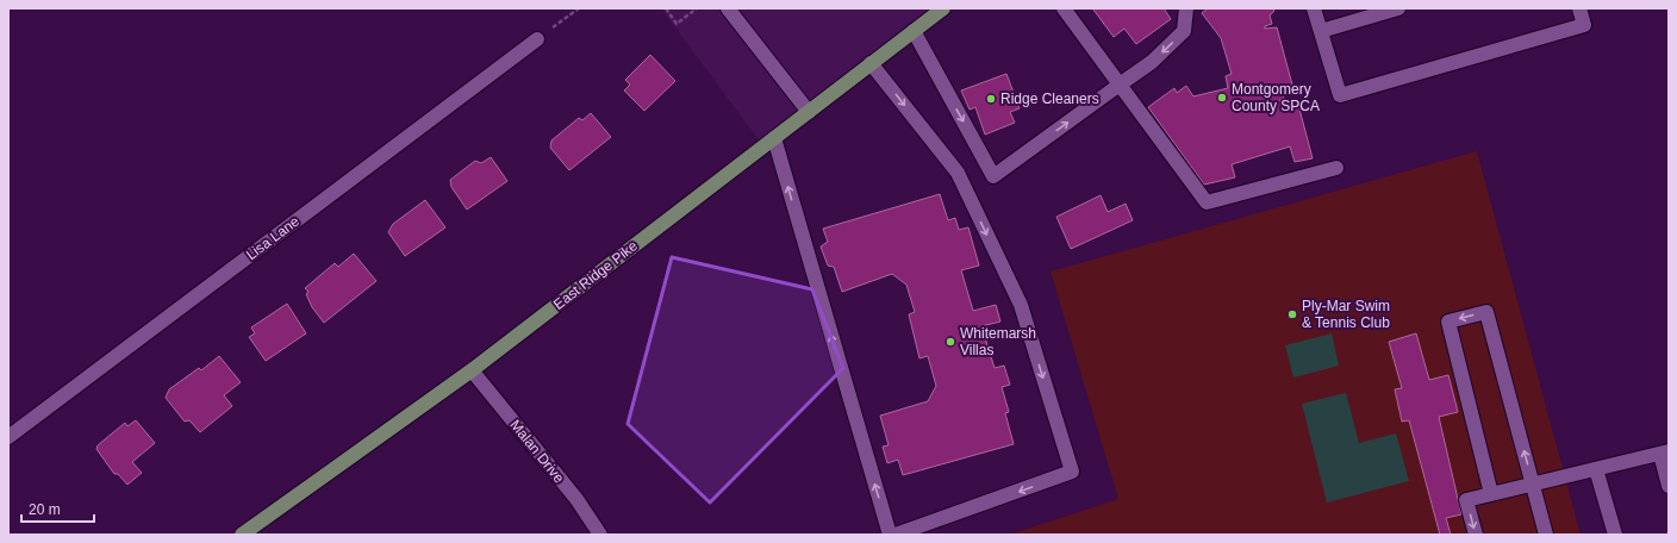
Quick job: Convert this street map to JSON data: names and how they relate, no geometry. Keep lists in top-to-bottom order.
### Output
{
  "streets": {
    "main road": ["East Ridge Pike"],
    "street": ["Lisa Lane", "Malan Drive"]
  },
  "crossings": [
    ["East Ridge Pike", "Malan Drive"]
  ],
  "places": [
    "Montgomery County SPCA",
    "Ridge Cleaners",
    "Ply-Mar Swim & Tennis Club",
    "Whitemarsh Villas"
  ],
  "scale_bar": "20 m"
}
